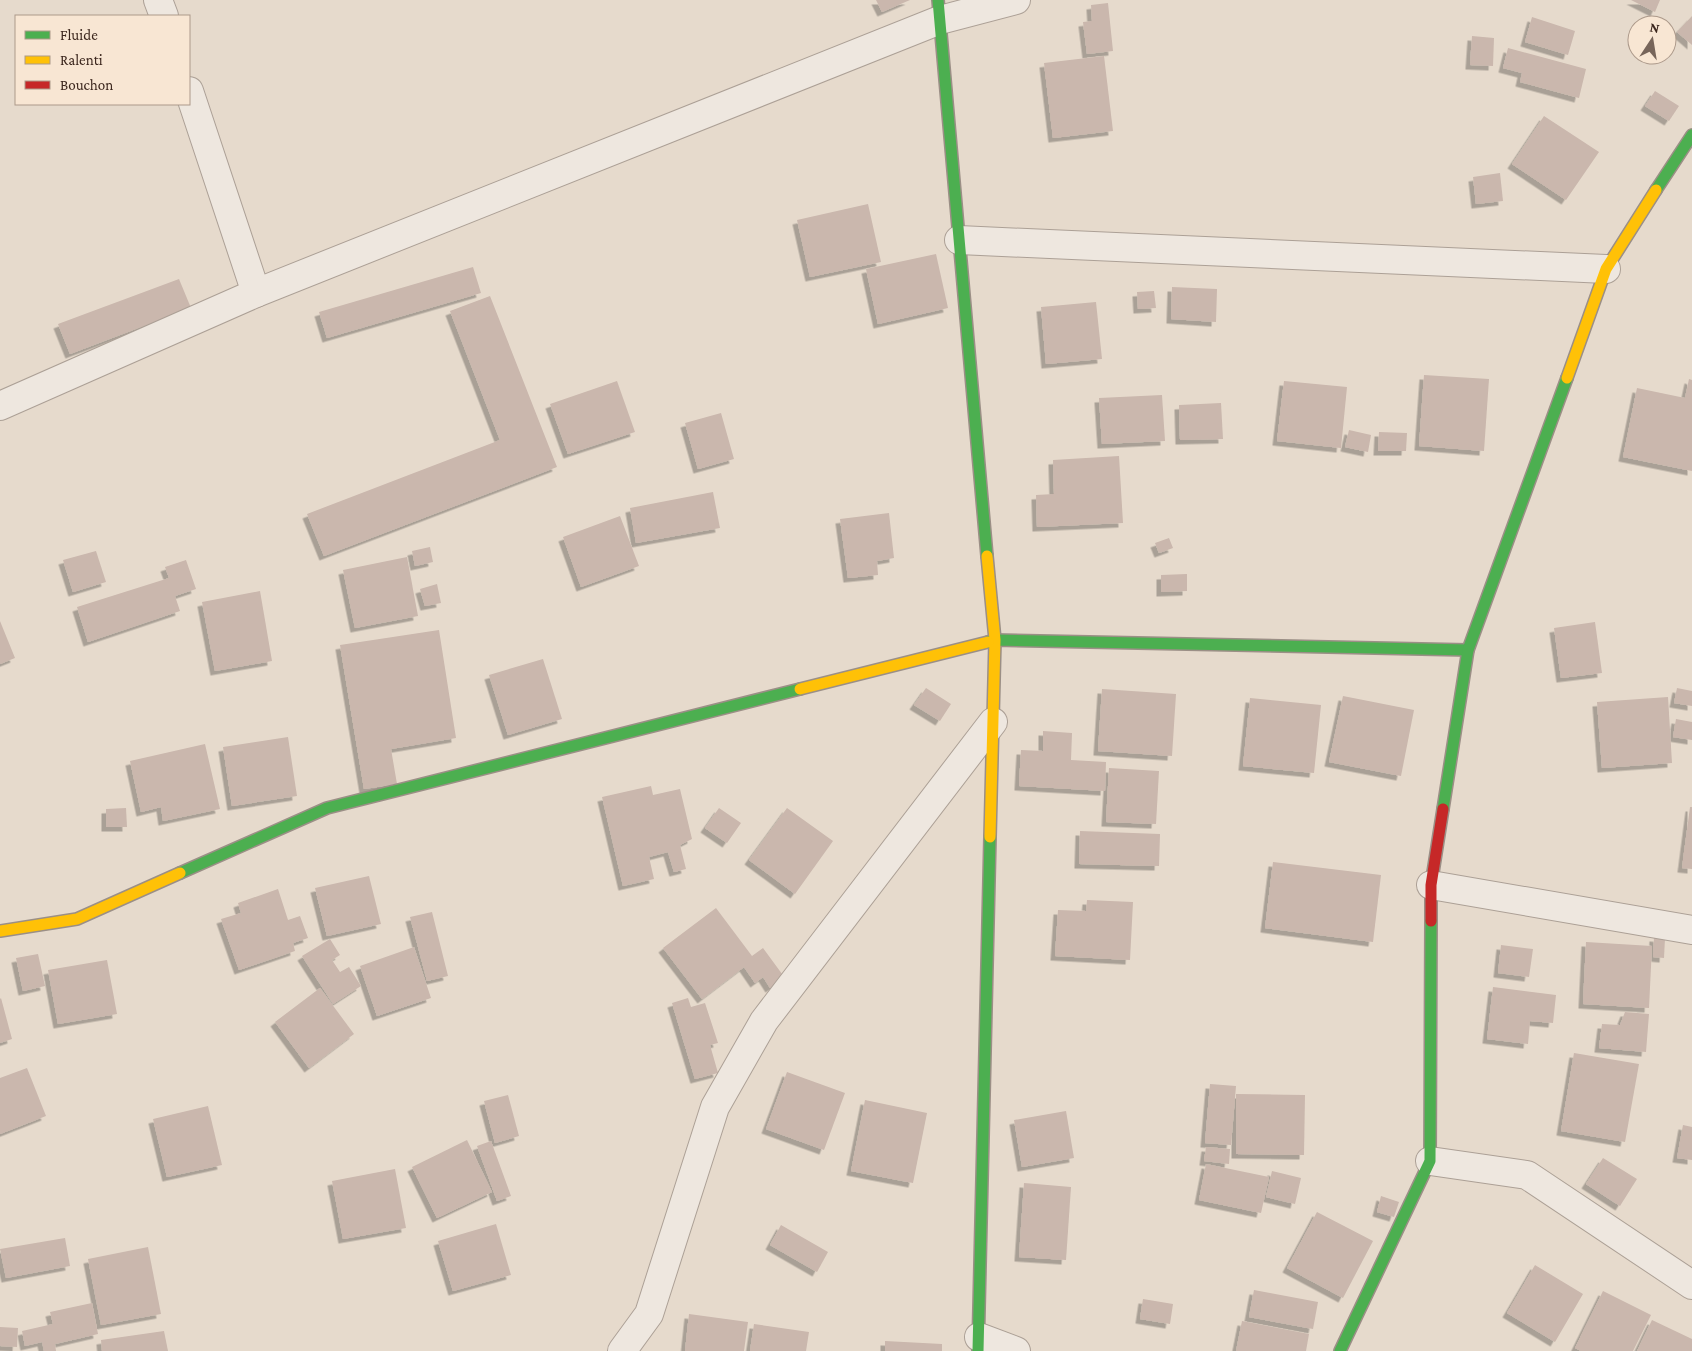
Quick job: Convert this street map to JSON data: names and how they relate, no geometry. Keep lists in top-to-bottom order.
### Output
{
  "legend": ["Fluide", "Ralenti", "Bouchon"],
  "north": "top"
}
